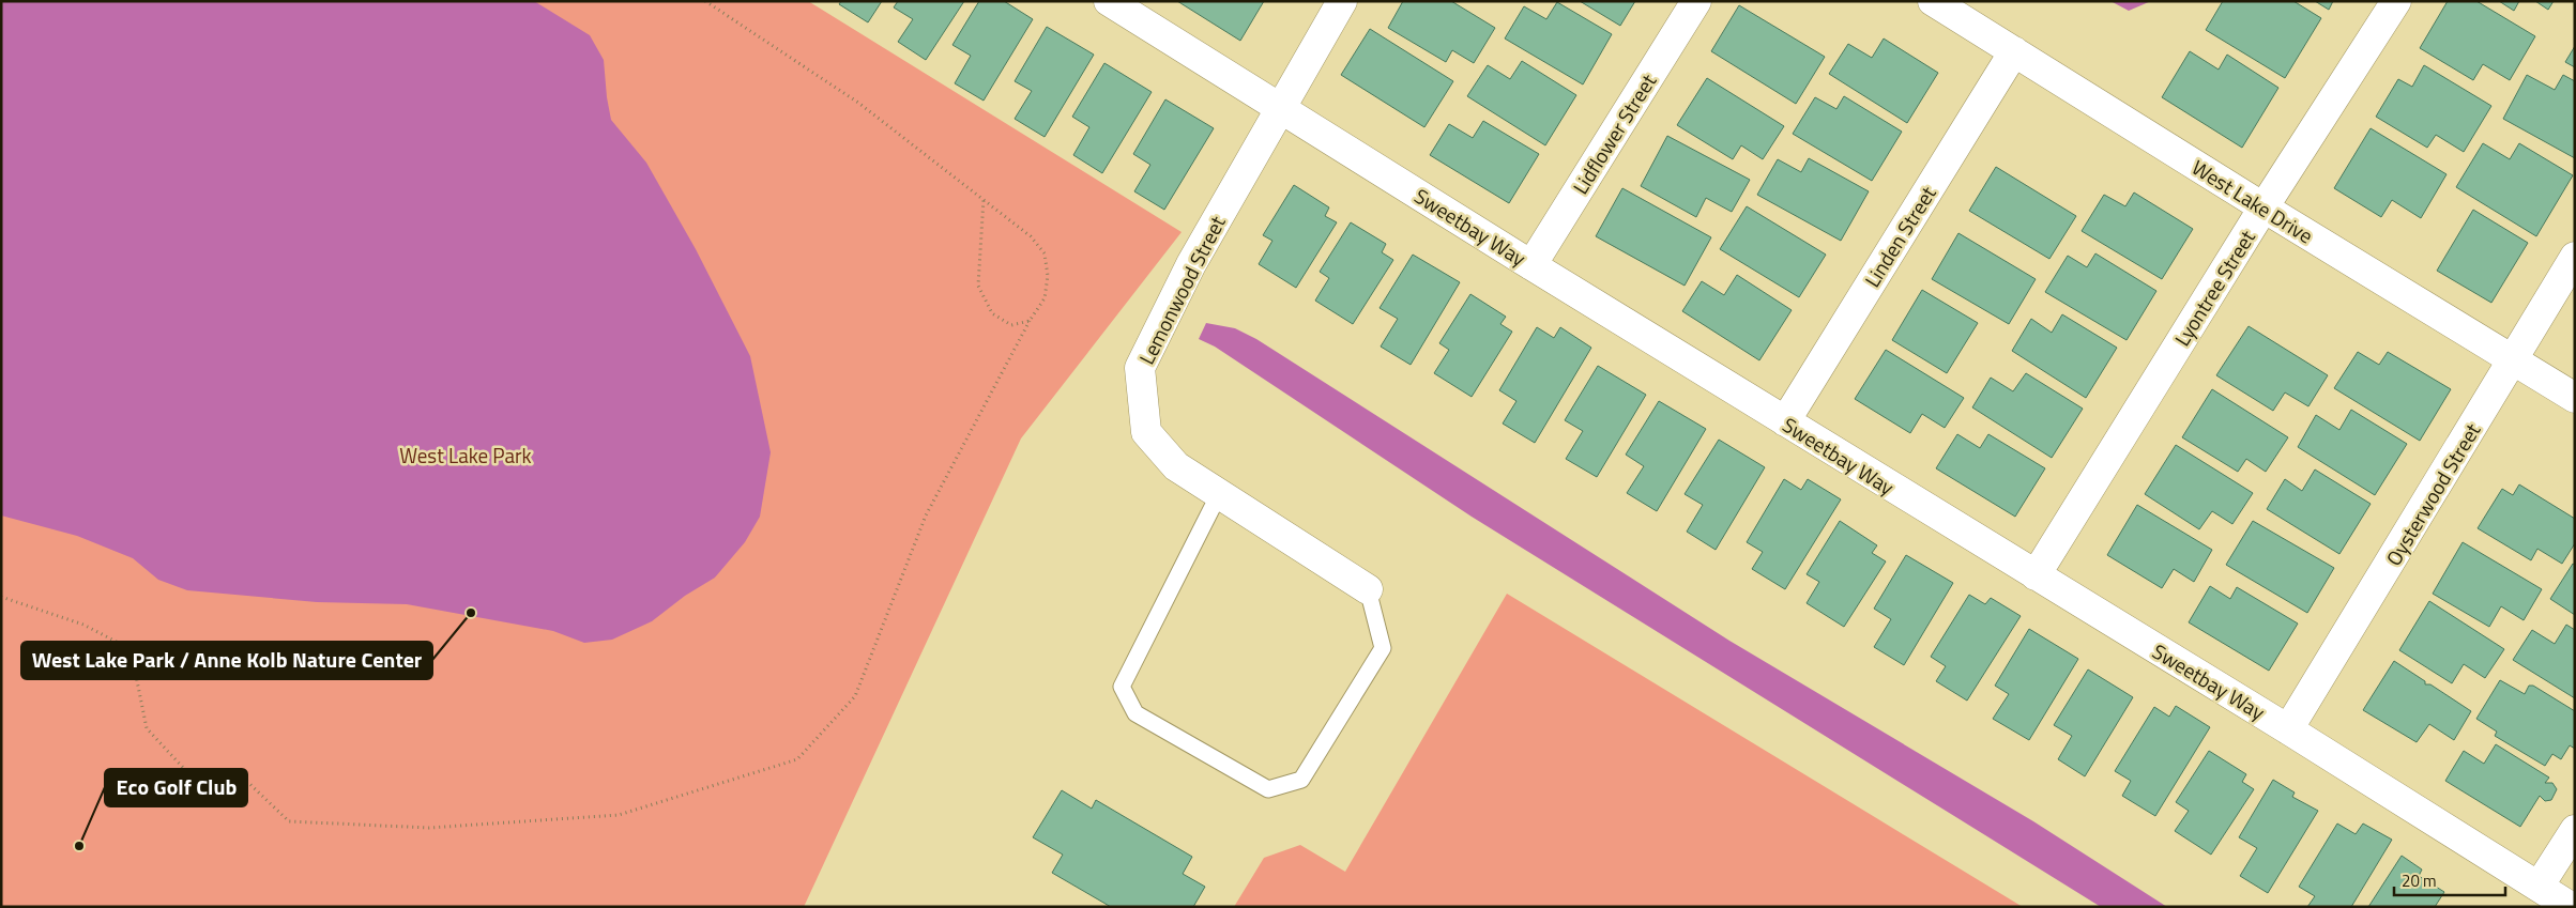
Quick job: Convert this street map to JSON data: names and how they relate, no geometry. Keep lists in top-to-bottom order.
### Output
{
  "streets": {
    "street": [
      "Lidflower Street",
      "West Lake Drive",
      "Sweetbay Way",
      "Linden Street",
      "Lyontree Street",
      "Lemonwood Street",
      "Oysterwood Street"
    ]
  },
  "crossings": [
    ["Lidflower Street", "Sweetbay Way"],
    ["West Lake Drive", "Linden Street"],
    ["West Lake Drive", "Lyontree Street"],
    ["West Lake Drive", "Oysterwood Street"],
    ["Sweetbay Way", "Linden Street"],
    ["Sweetbay Way", "Lyontree Street"],
    ["Sweetbay Way", "Lemonwood Street"],
    ["Sweetbay Way", "Oysterwood Street"]
  ],
  "parks": ["West Lake Park"],
  "places": ["West Lake Park / Anne Kolb Nature Center", "Eco Golf Club"],
  "scale_bar": "20 m"
}
